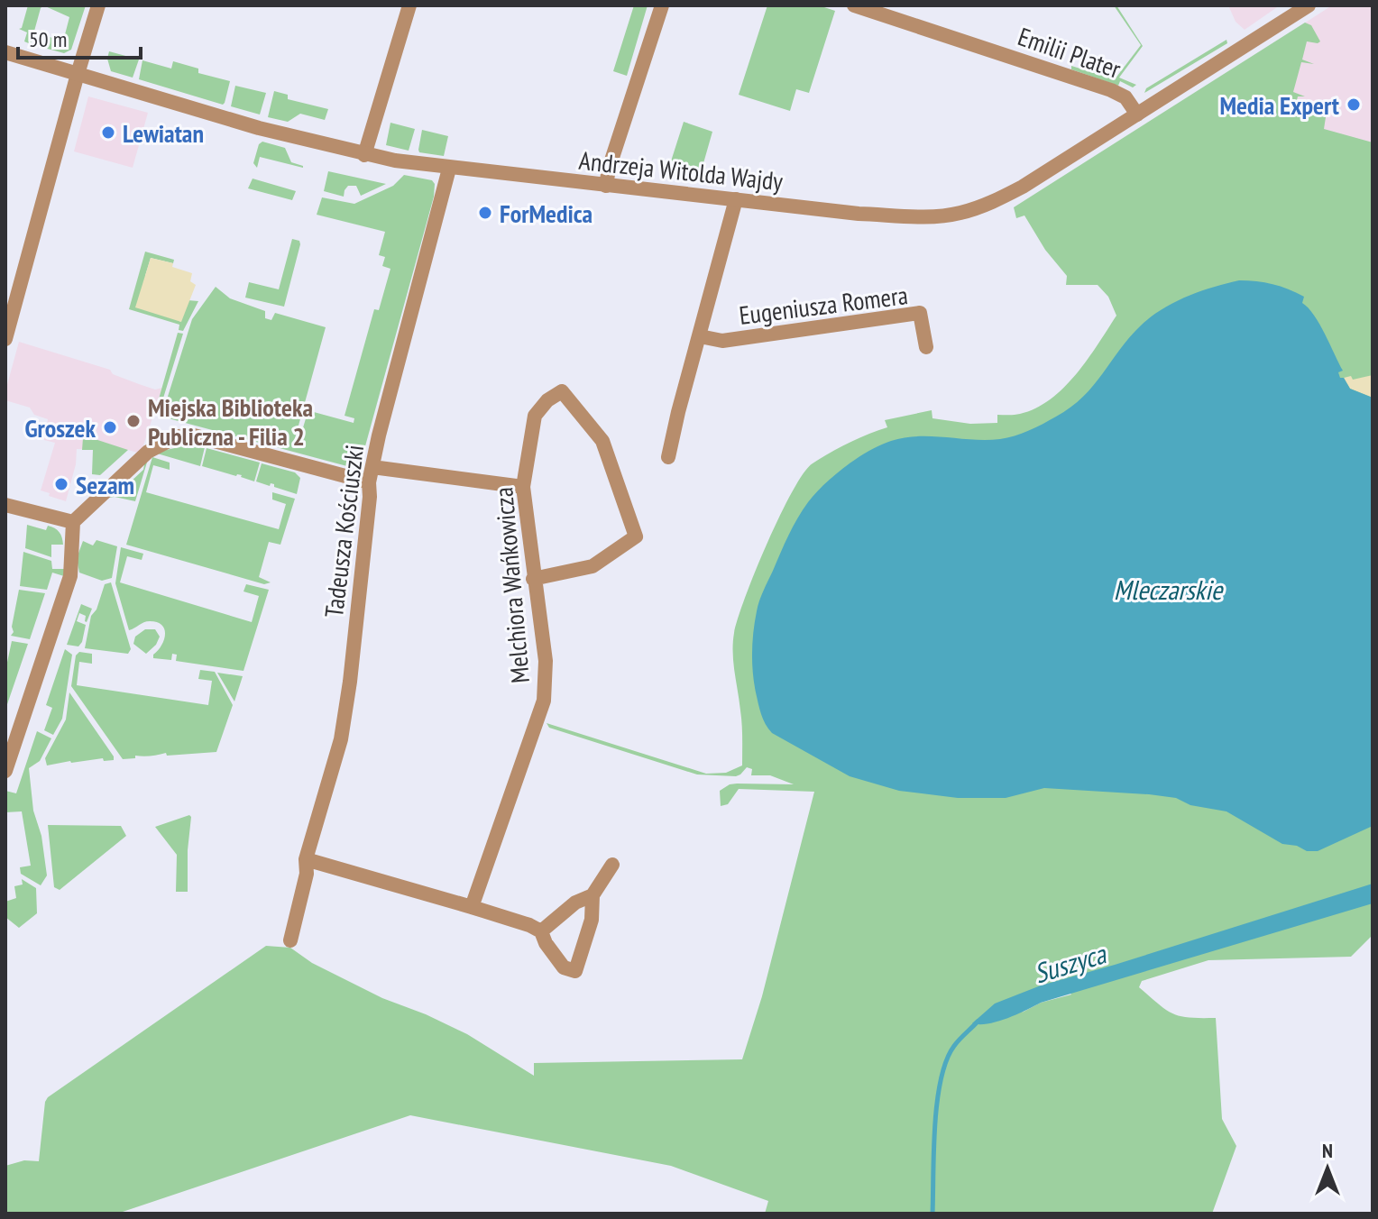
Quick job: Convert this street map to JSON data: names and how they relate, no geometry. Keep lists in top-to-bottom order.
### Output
{
  "streets": {
    "street": [
      "Emilii Plater",
      "Andrzeja Witolda Wajdy",
      "Eugeniusza Romera",
      "Tadeusza Kościuszki",
      "Melchiora Wańkowicza"
    ]
  },
  "crossings": [
    ["Emilii Plater", "Andrzeja Witolda Wajdy"],
    ["Andrzeja Witolda Wajdy", "Eugeniusza Romera"],
    ["Andrzeja Witolda Wajdy", "Tadeusza Kościuszki"]
  ],
  "water": ["Mleczarskie", "Suszyca"],
  "places": [
    "Media Expert",
    "Lewiatan",
    "ForMedica",
    "Miejska Biblioteka Publiczna - Filia 2",
    "Groszek",
    "Sezam"
  ],
  "scale_bar": "50 m",
  "north": "top"
}
